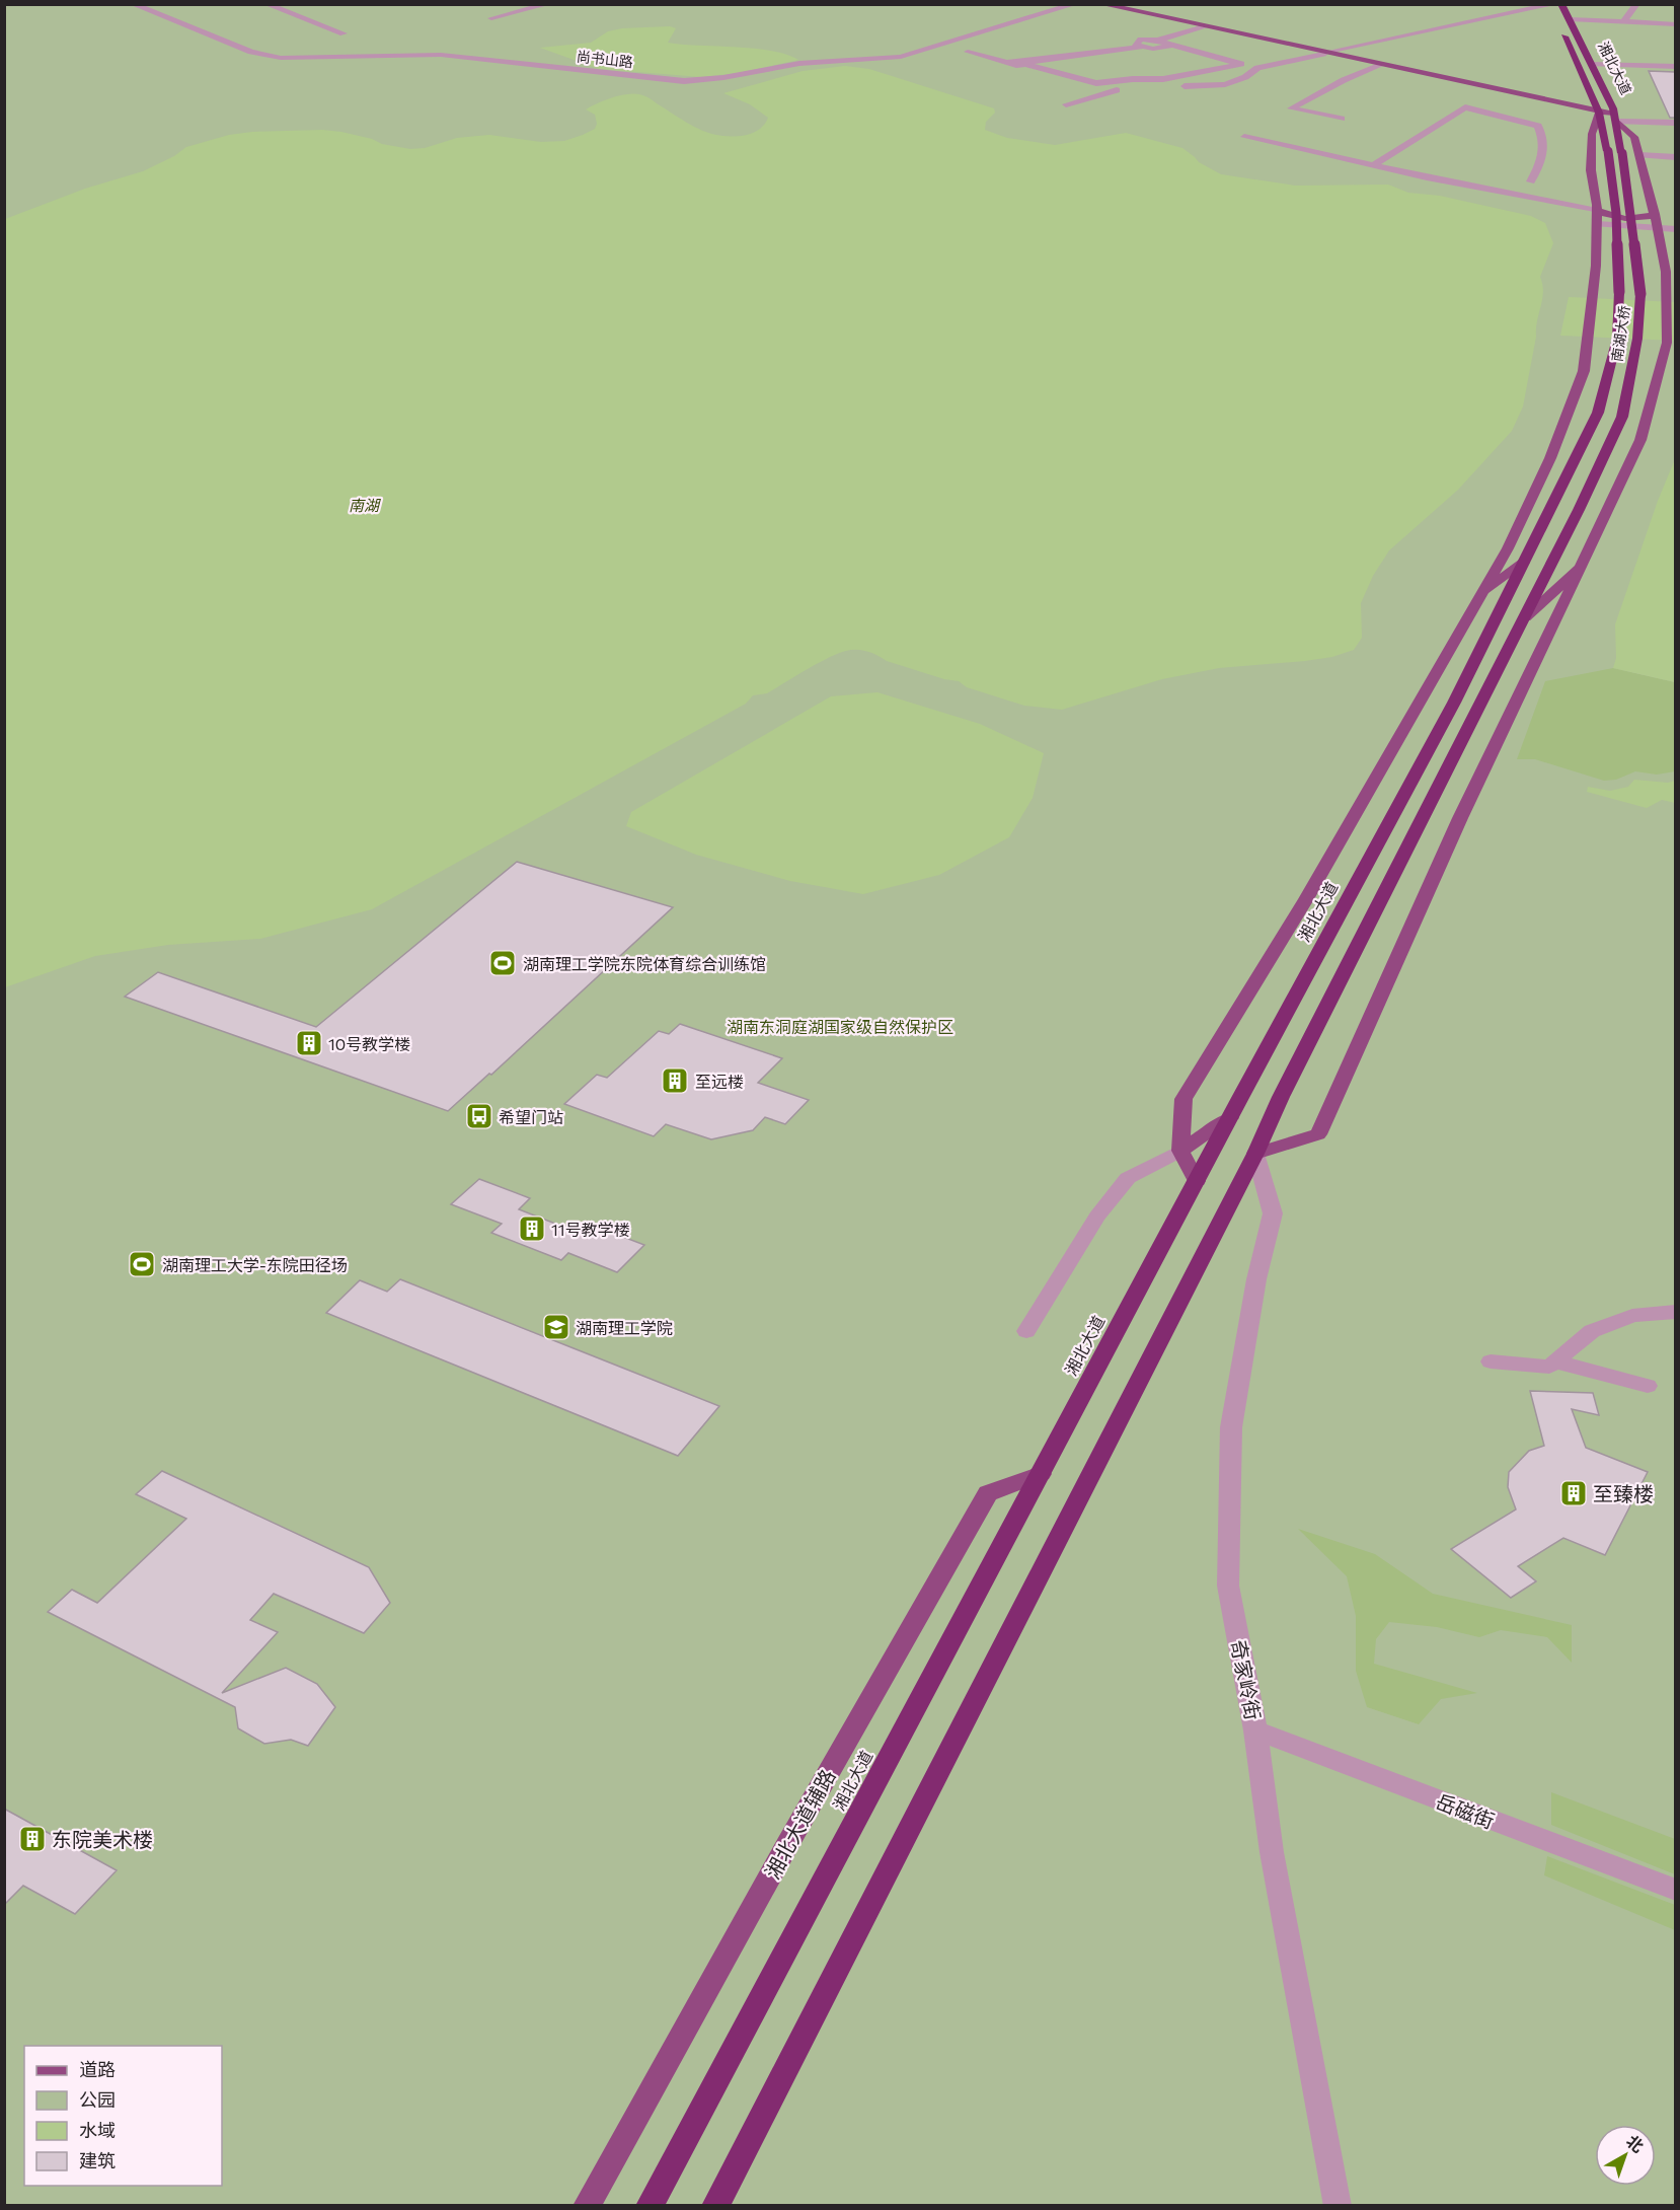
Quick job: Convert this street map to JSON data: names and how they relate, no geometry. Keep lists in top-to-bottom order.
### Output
{
  "streets": {
    "highway": ["湘北大道", "南湖大桥"],
    "main road": ["湘北大道辅路"],
    "street": ["尚书山路", "奇家岭街", "岳磁街"]
  },
  "crossings": [
    ["湘北大道", "南湖大桥"],
    ["湘北大道", "湘北大道辅路"],
    ["奇家岭街", "岳磁街"]
  ],
  "water": ["南湖"],
  "parks": ["湖南东洞庭湖国家级自然保护区"],
  "places": {
    "sports": ["湖南理工学院东院体育综合训练馆", "湖南理工大学-东院田径场"],
    "building": [
      "10号教学楼",
      "至远楼",
      "11号教学楼",
      "至臻楼",
      "东院美术楼"
    ],
    "bus stop": ["希望门站"],
    "school or university": ["湖南理工学院"]
  },
  "legend": [
    "道路",
    "公园",
    "水域",
    "建筑"
  ],
  "north": "top right"
}
